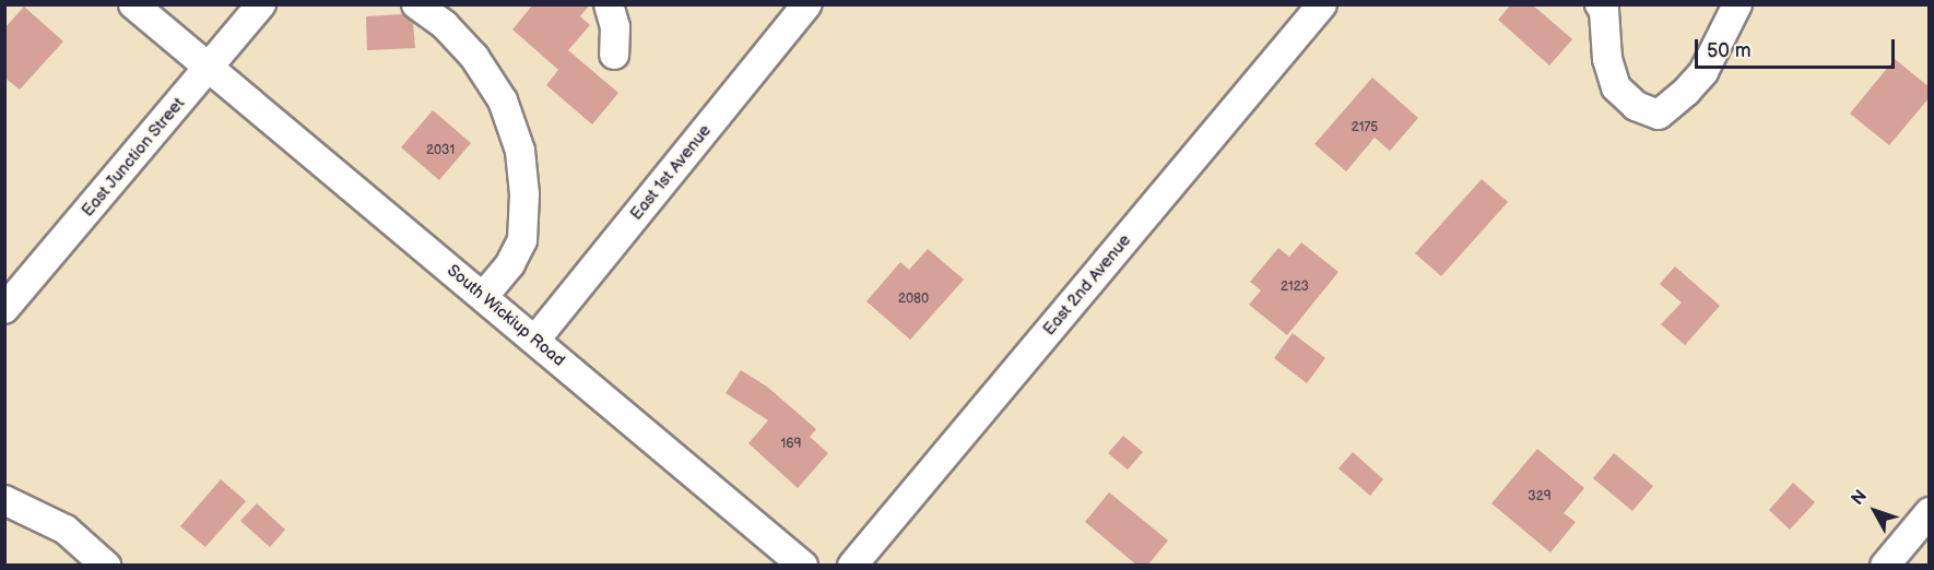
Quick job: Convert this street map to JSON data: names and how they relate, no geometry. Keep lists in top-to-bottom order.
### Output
{
  "streets": {
    "street": [
      "East Junction Street",
      "East 1st Avenue",
      "East 2nd Avenue",
      "South Wickiup Road"
    ]
  },
  "crossings": [
    ["East Junction Street", "South Wickiup Road"],
    ["East 1st Avenue", "South Wickiup Road"]
  ],
  "house_numbers": [
    "2175",
    "2031",
    "2123",
    "2080",
    "169",
    "329"
  ],
  "scale_bar": "50 m",
  "north": "top left"
}
